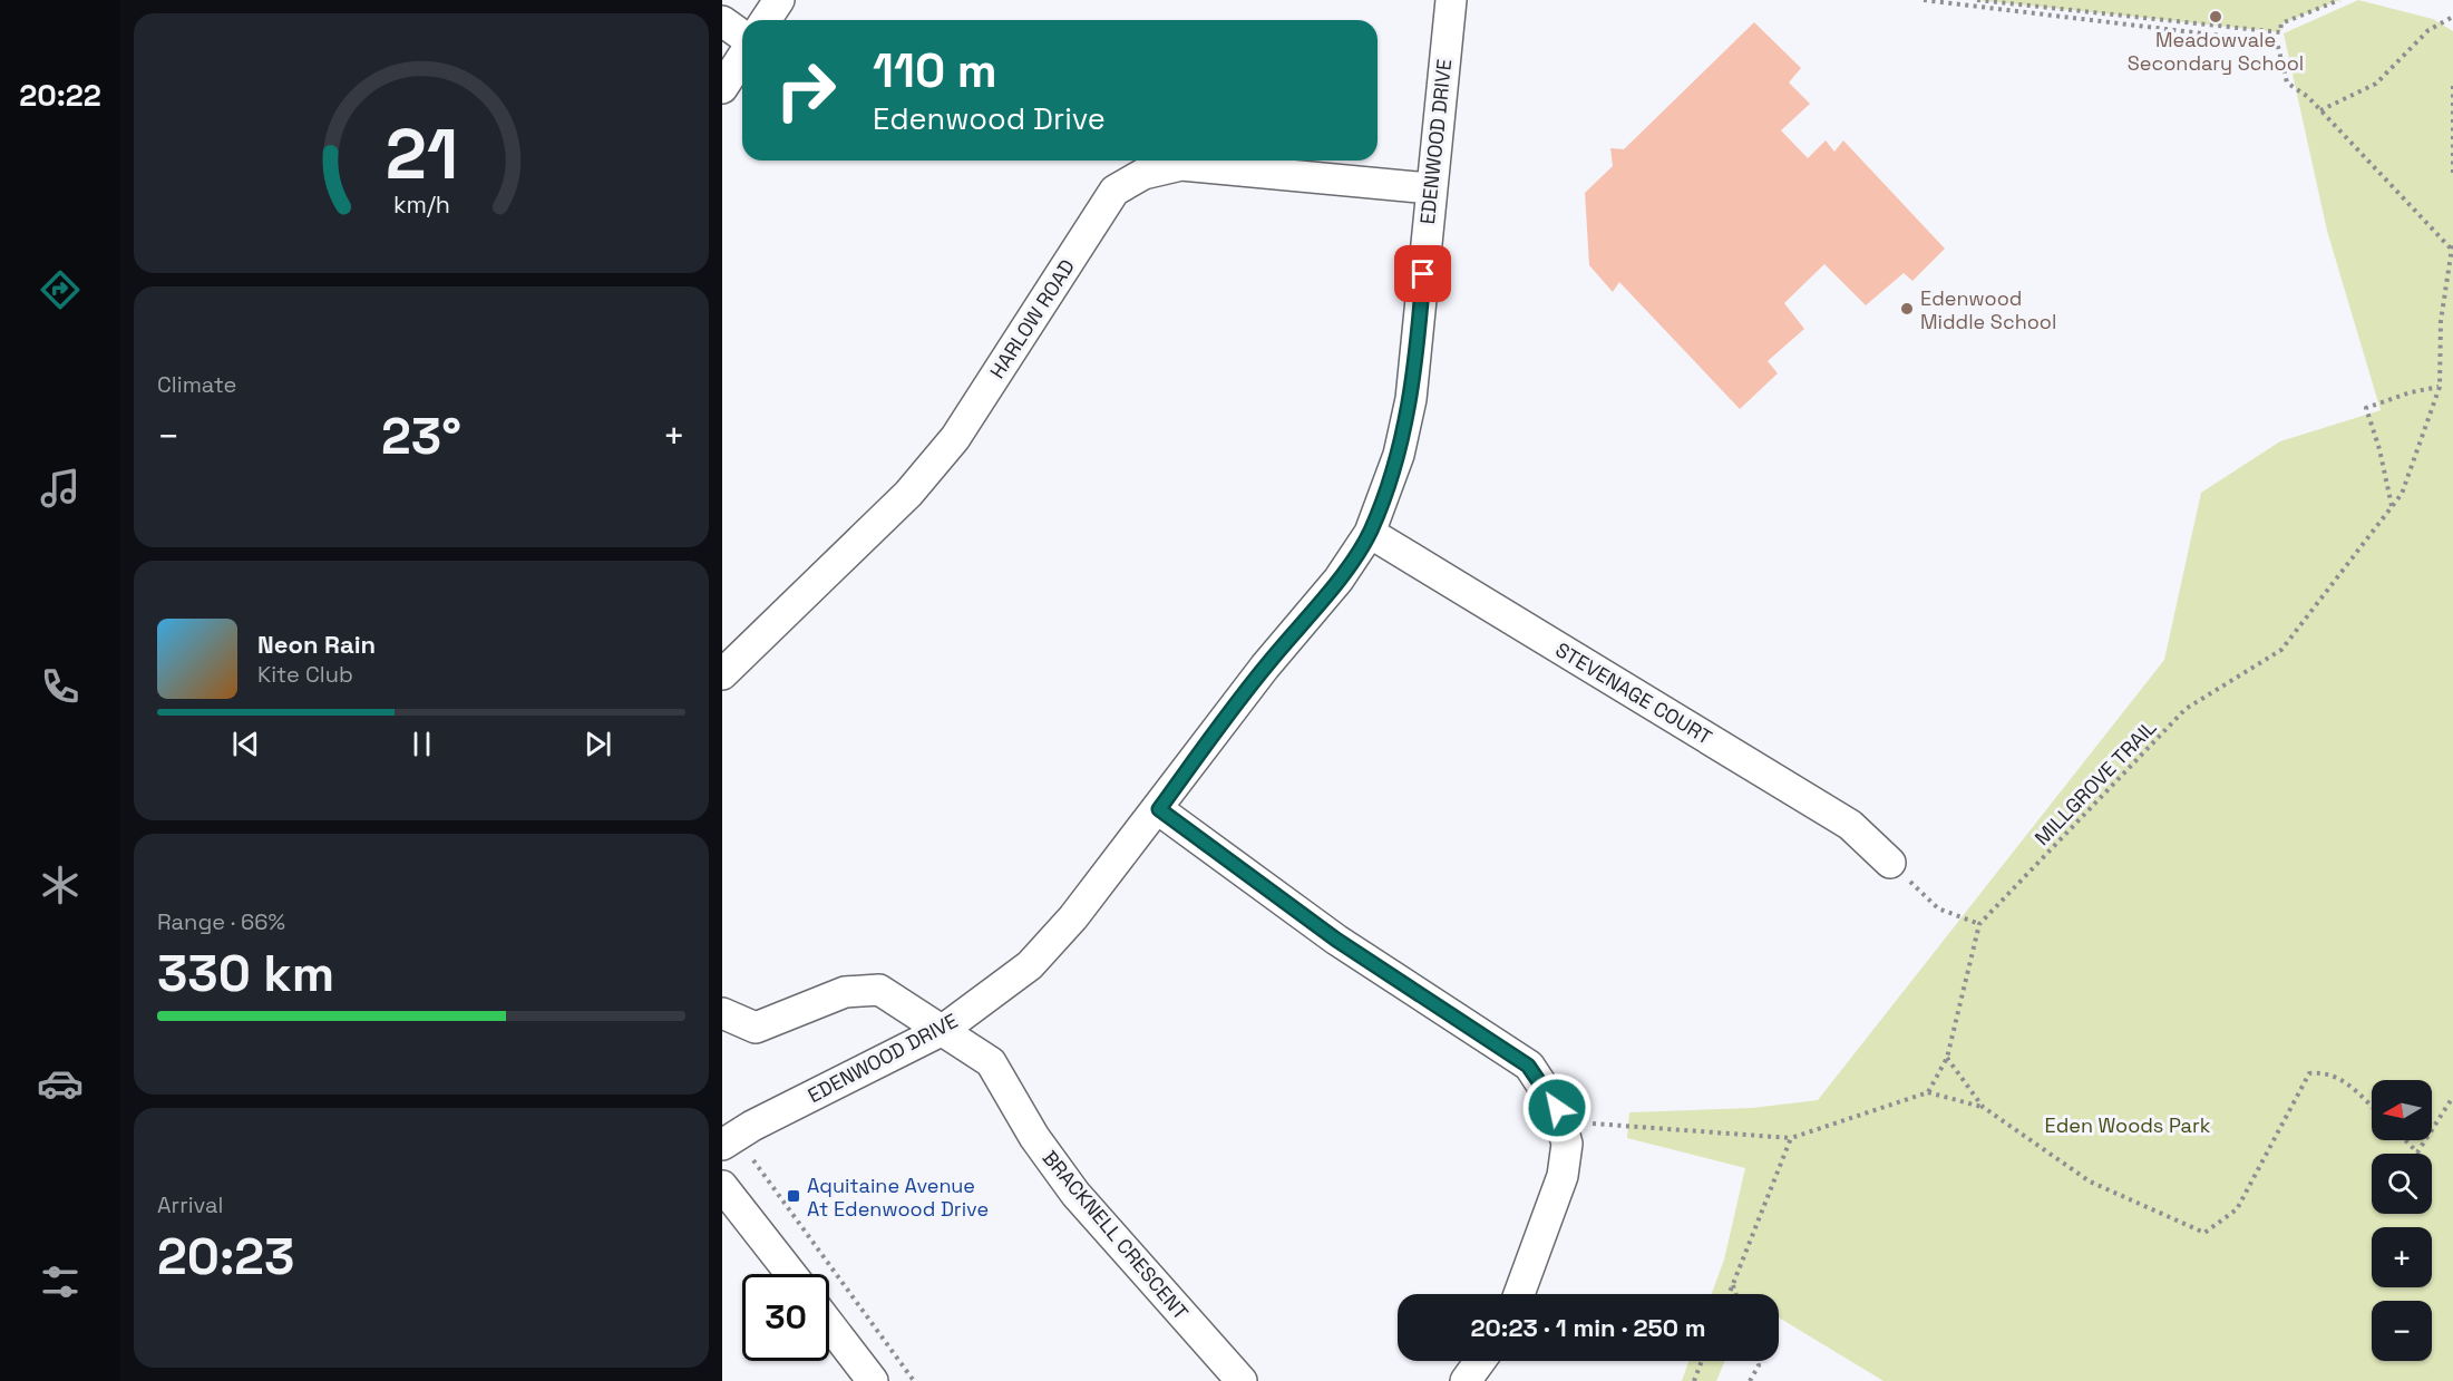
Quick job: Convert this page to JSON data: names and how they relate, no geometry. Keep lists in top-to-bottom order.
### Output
{
  "streets": {
    "street": [
      "EDENWOOD DRIVE",
      "HARLOW ROAD",
      "STEVENAGE COURT",
      "BRACKNELL CRESCENT"
    ],
    "path": ["MILLGROVE TRAIL"]
  },
  "crossings": [
    ["EDENWOOD DRIVE", "HARLOW ROAD"],
    ["EDENWOOD DRIVE", "STEVENAGE COURT"],
    ["EDENWOOD DRIVE", "BRACKNELL CRESCENT"]
  ],
  "parks": ["Eden Woods Park"],
  "places": {
    "other": ["Meadowvale Secondary School", "Edenwood Middle School"],
    "transit": ["Aquitaine Avenue At Edenwood Drive"]
  },
  "north": "left",
  "page": {
    "tabs": "20:22",
    "turn": ["110 m", "Edenwood Drive"],
    "tile": [
      "Climate",
      ["Range · 66%", "330 km"],
      ["Arrival", "20:23"]
    ],
    "heat": ["−", "23°", "+"],
    "song": ["Neon Rain", "Kite Club"],
    "map_buttons": ["+", "−"],
    "limit": "30",
    "trip": "20:23 · 1 min · 250 m",
    "gauge": ["21", "km/h"]
  }
}
